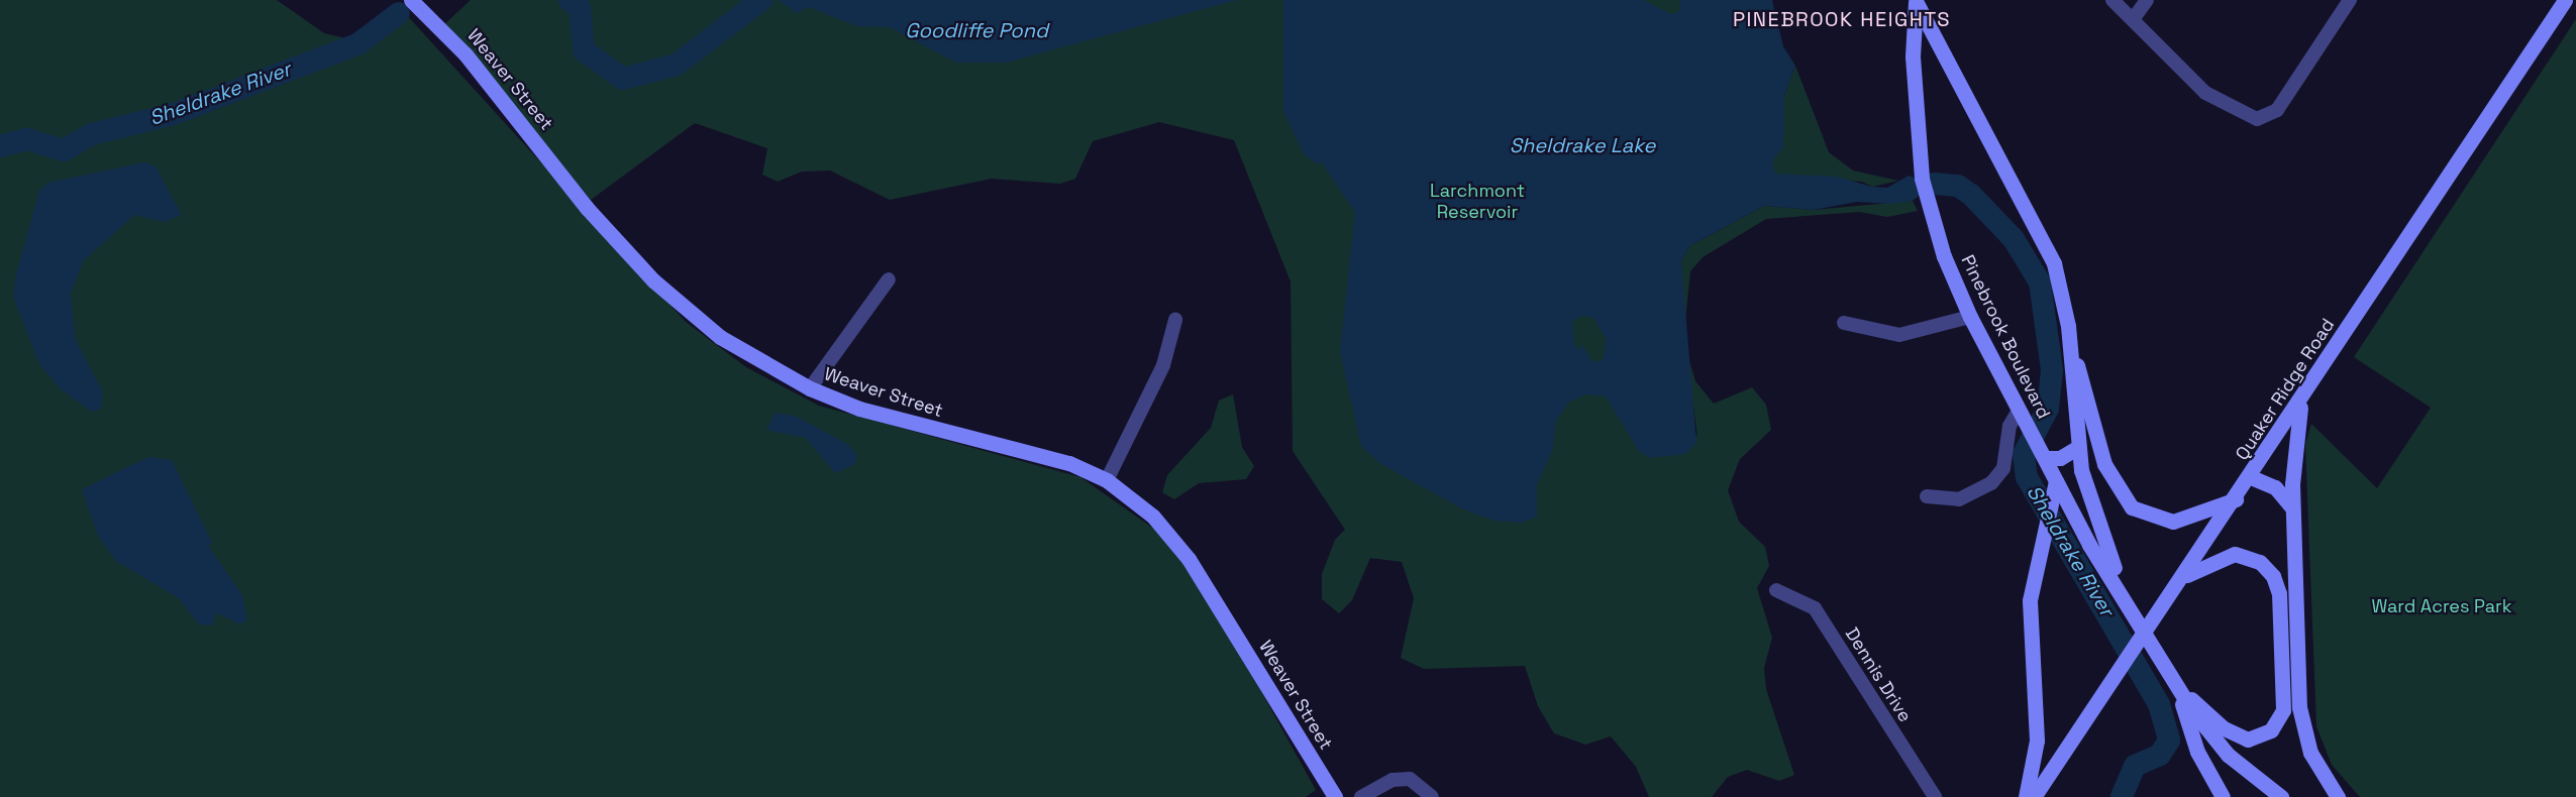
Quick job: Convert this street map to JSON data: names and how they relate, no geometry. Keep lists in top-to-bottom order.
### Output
{
  "streets": {
    "street": [
      "Weaver Street",
      "Pinebrook Boulevard",
      "Quaker Ridge Road",
      "Dennis Drive"
    ]
  },
  "districts": ["PINEBROOK HEIGHTS"],
  "water": ["Goodliffe Pond", "Sheldrake River", "Sheldrake Lake"],
  "parks": ["Larchmont Reservoir", "Ward Acres Park"]
}
